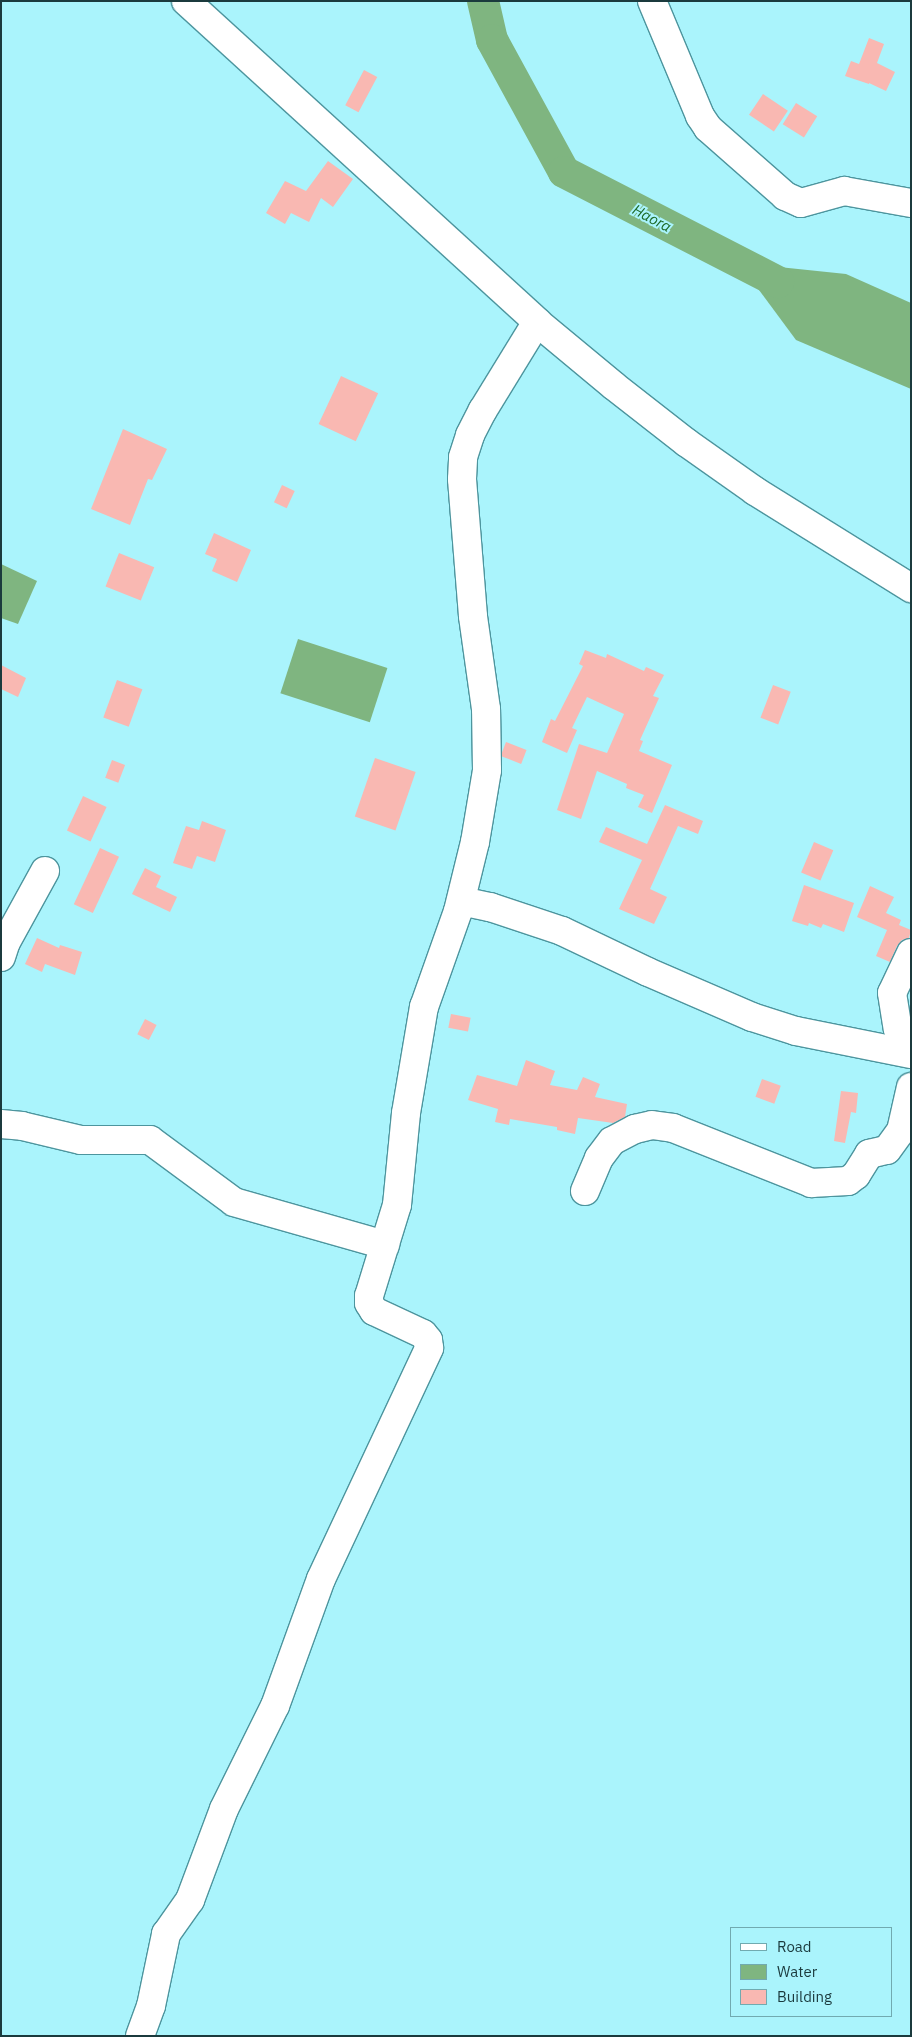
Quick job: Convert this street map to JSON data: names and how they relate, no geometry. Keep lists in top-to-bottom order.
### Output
{
  "water": ["Haora"],
  "legend": ["Road", "Water", "Building"]
}
